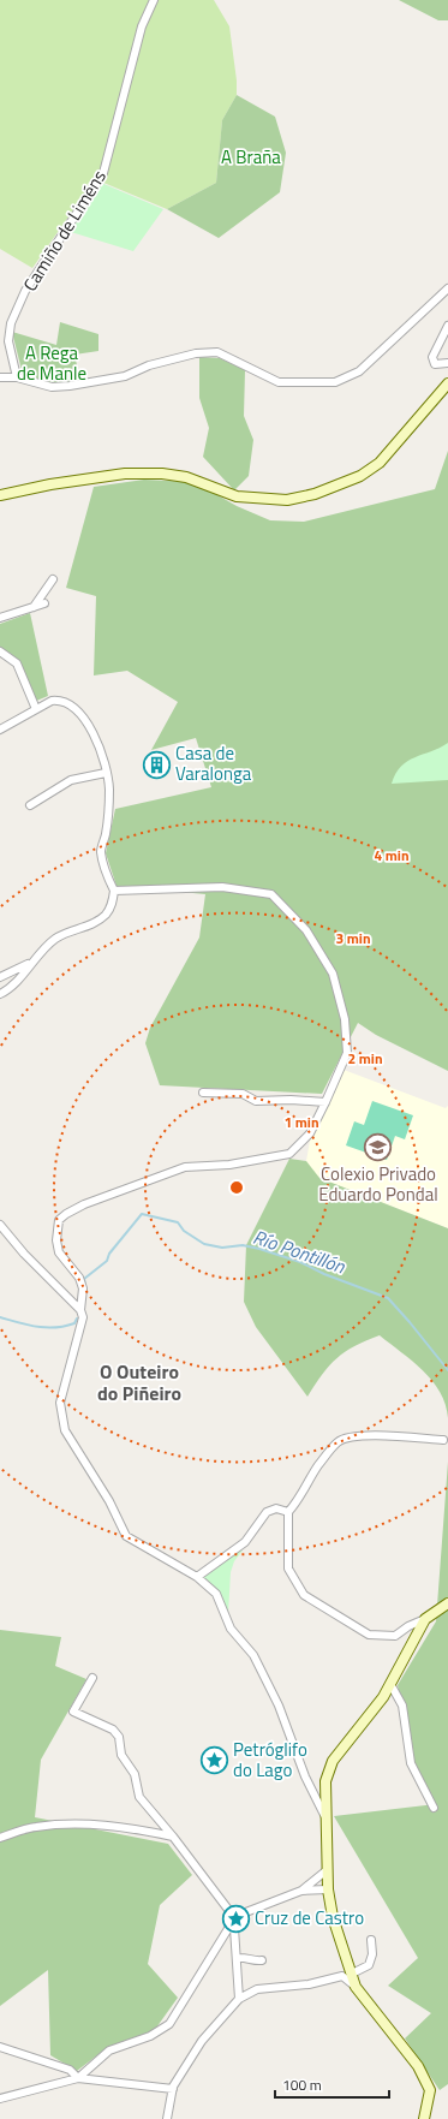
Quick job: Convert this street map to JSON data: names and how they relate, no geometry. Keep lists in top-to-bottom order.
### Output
{
  "streets": {
    "street": ["Camiño de Liméns"]
  },
  "districts": ["O Outeiro do Piñeiro"],
  "water": ["Río Pontillón"],
  "parks": ["A Braña", "A Rega de Manle"],
  "places": {
    "building": ["Casa de Varalonga"],
    "school or university": ["Colexio Privado Eduardo Pondal"],
    "place": ["Petróglifo do Lago", "Cruz de Castro"]
  },
  "scale_bar": "100 m",
  "rings": [
    "4 min",
    "3 min",
    "2 min",
    "1 min"
  ]
}
